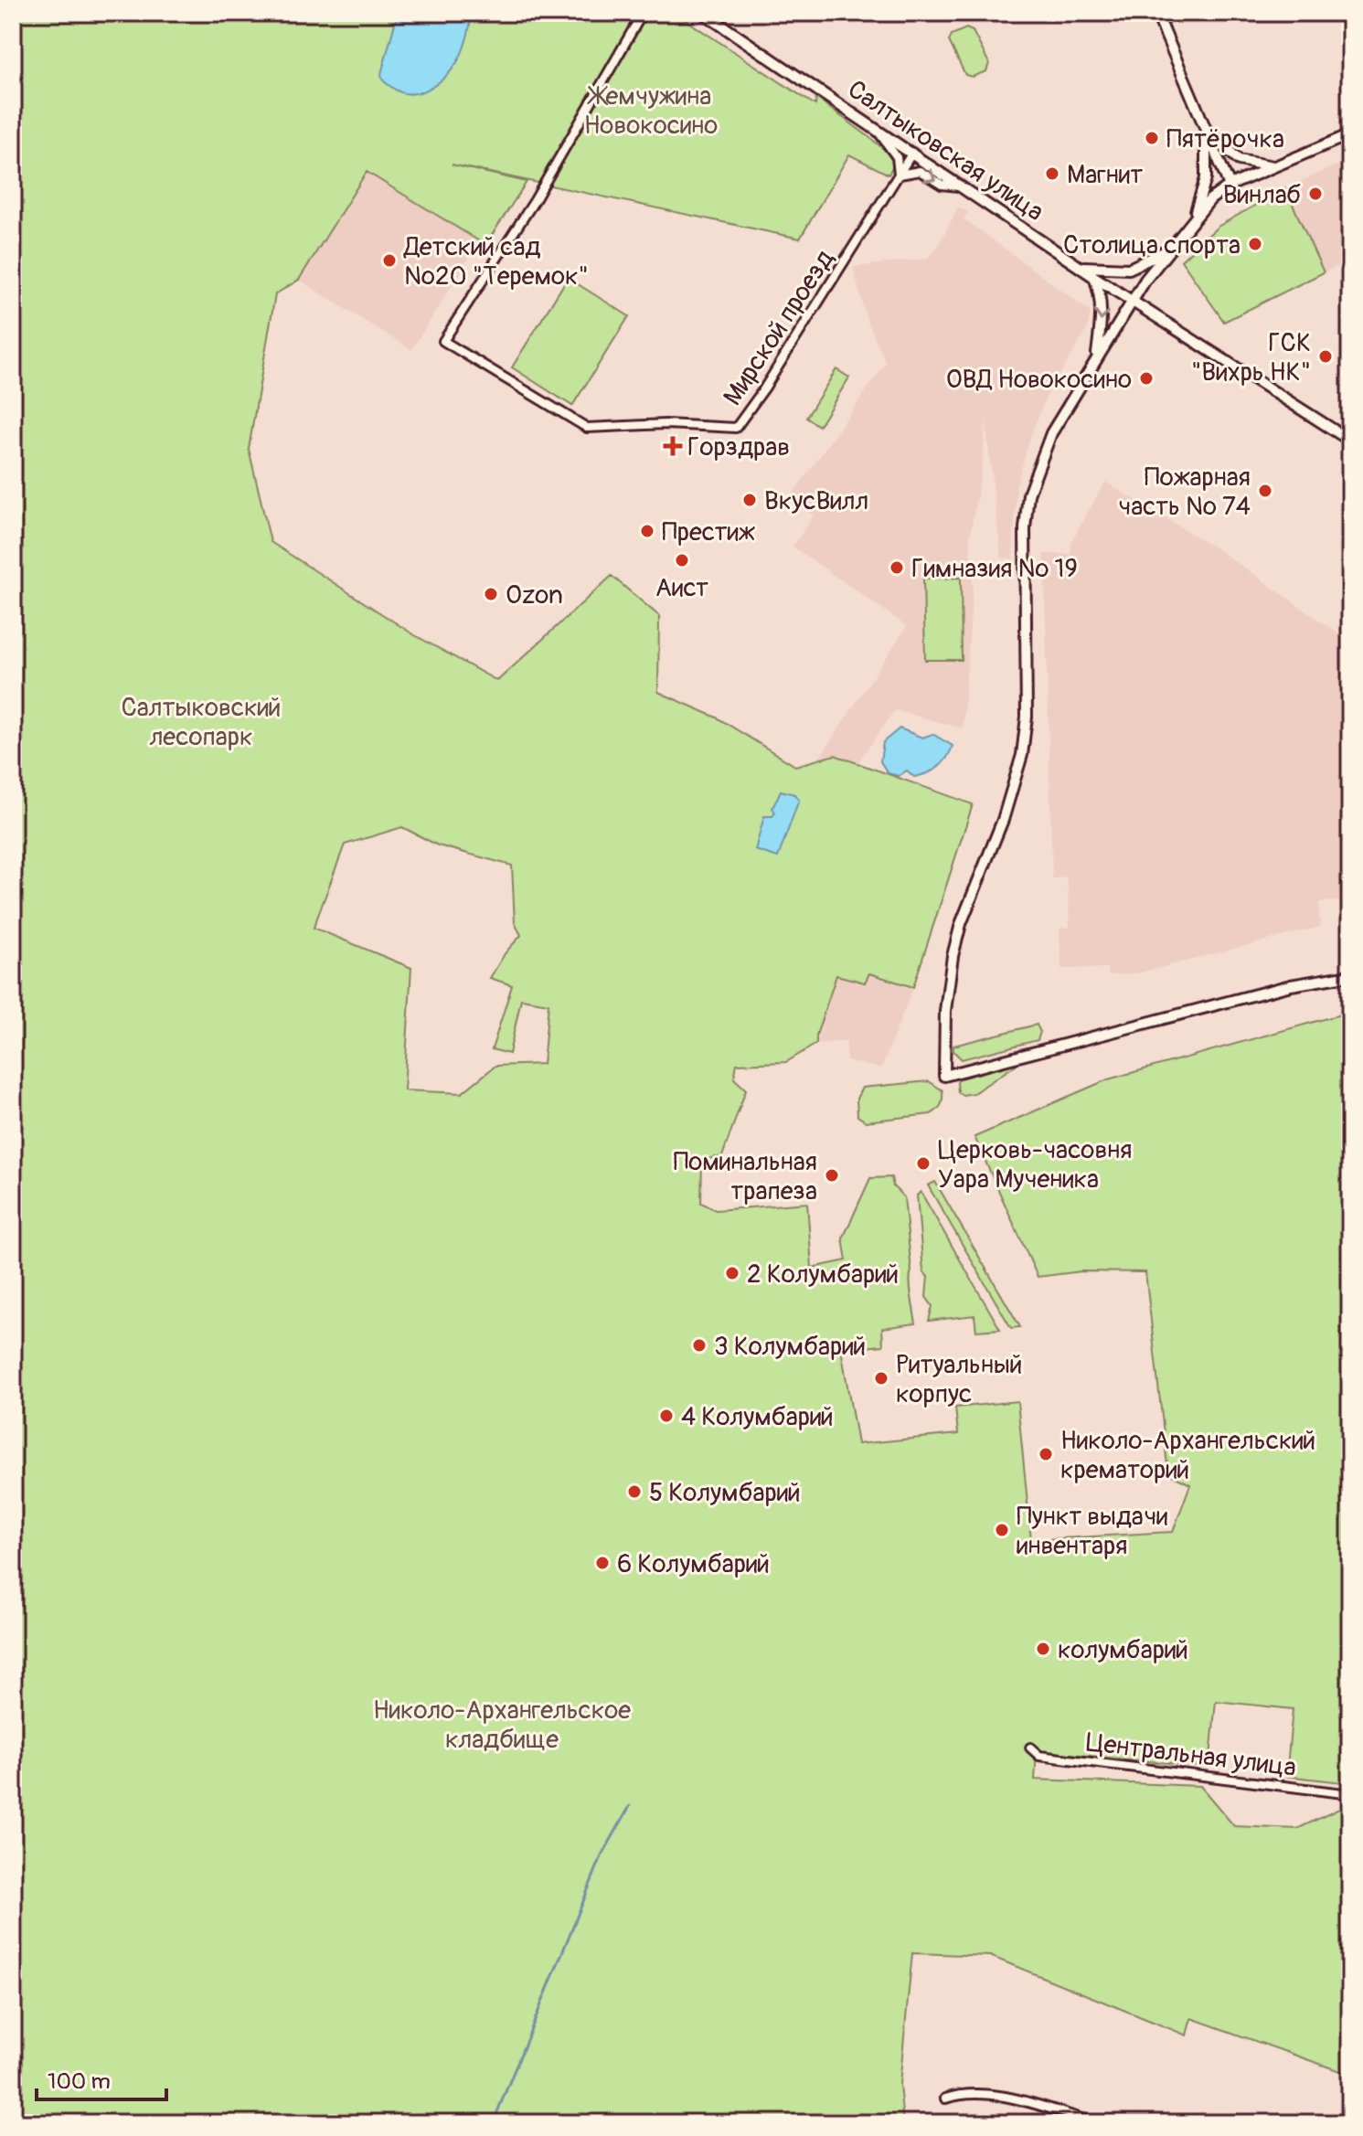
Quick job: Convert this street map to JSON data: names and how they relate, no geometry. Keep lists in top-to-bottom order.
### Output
{
  "streets": {
    "street": ["Салтыковская улица", "Мирской проезд", "Центральная улица"]
  },
  "crossings": [
    ["Салтыковская улица", "Мирской проезд"]
  ],
  "parks": ["Жемчужина Новокосино", "Салтыковский лесопарк", "Николо-Архангельское кладбище"],
  "places": {
    "other": [
      "Пятёрочка",
      "Магнит",
      "Винлаб",
      "Столица спорта",
      "Детский сад №20 \"Теремок\"",
      "ГСК \"Вихрь НК\"",
      "ОВД Новокосино",
      "Пожарная часть № 74",
      "ВкусВилл",
      "Престиж",
      "Аист",
      "Гимназия № 19",
      "Ozon",
      "Церковь-часовня Уара Мученика",
      "Поминальная трапеза",
      "2 Колумбарий",
      "3 Колумбарий",
      "Ритуальный корпус",
      "4 Колумбарий",
      "Николо-Архангельский крематорий",
      "5 Колумбарий",
      "Пункт выдачи инвентаря",
      "6 Колумбарий",
      "колумбарий"
    ],
    "health": ["Горздрав"]
  },
  "scale_bar": "100 m"
}
